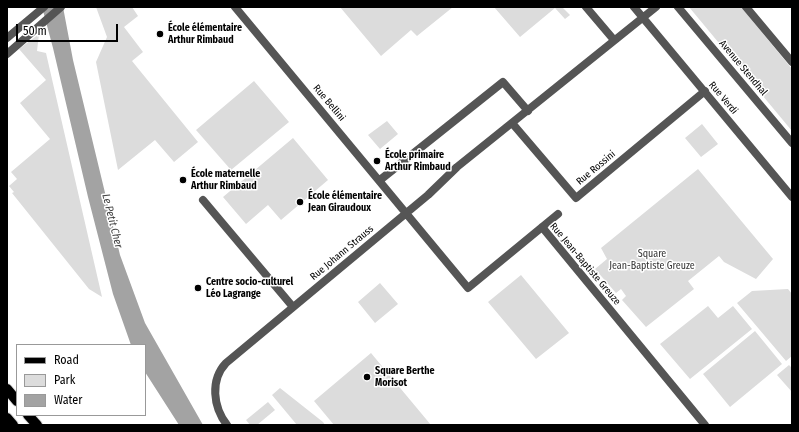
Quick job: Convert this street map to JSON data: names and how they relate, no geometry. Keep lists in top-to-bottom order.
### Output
{
  "streets": {
    "street": [
      "Avenue Stendhal",
      "Rue Verdi",
      "Rue Bellini",
      "Rue Rossini",
      "Rue Johann Strauss",
      "Rue Jean-Baptiste Greuze"
    ]
  },
  "crossings": [
    ["Rue Verdi", "Rue Rossini"],
    ["Rue Verdi", "Rue Johann Strauss"],
    ["Rue Bellini", "Rue Johann Strauss"],
    ["Rue Bellini", "Rue Jean-Baptiste Greuze"],
    ["Rue Rossini", "Rue Johann Strauss"],
    ["Rue Johann Strauss", "Rue Jean-Baptiste Greuze"]
  ],
  "water": ["Le Petit Cher"],
  "parks": ["Square Jean-Baptiste Greuze"],
  "places": [
    "École élémentaire Arthur Rimbaud",
    "École primaire Arthur Rimbaud",
    "École maternelle Arthur Rimbaud",
    "École élémentaire Jean Giraudoux",
    "Centre socio-culturel Léo Lagrange",
    "Square Berthe Morisot"
  ],
  "legend": ["Road", "Park", "Water"],
  "scale_bar": "50 m"
}
